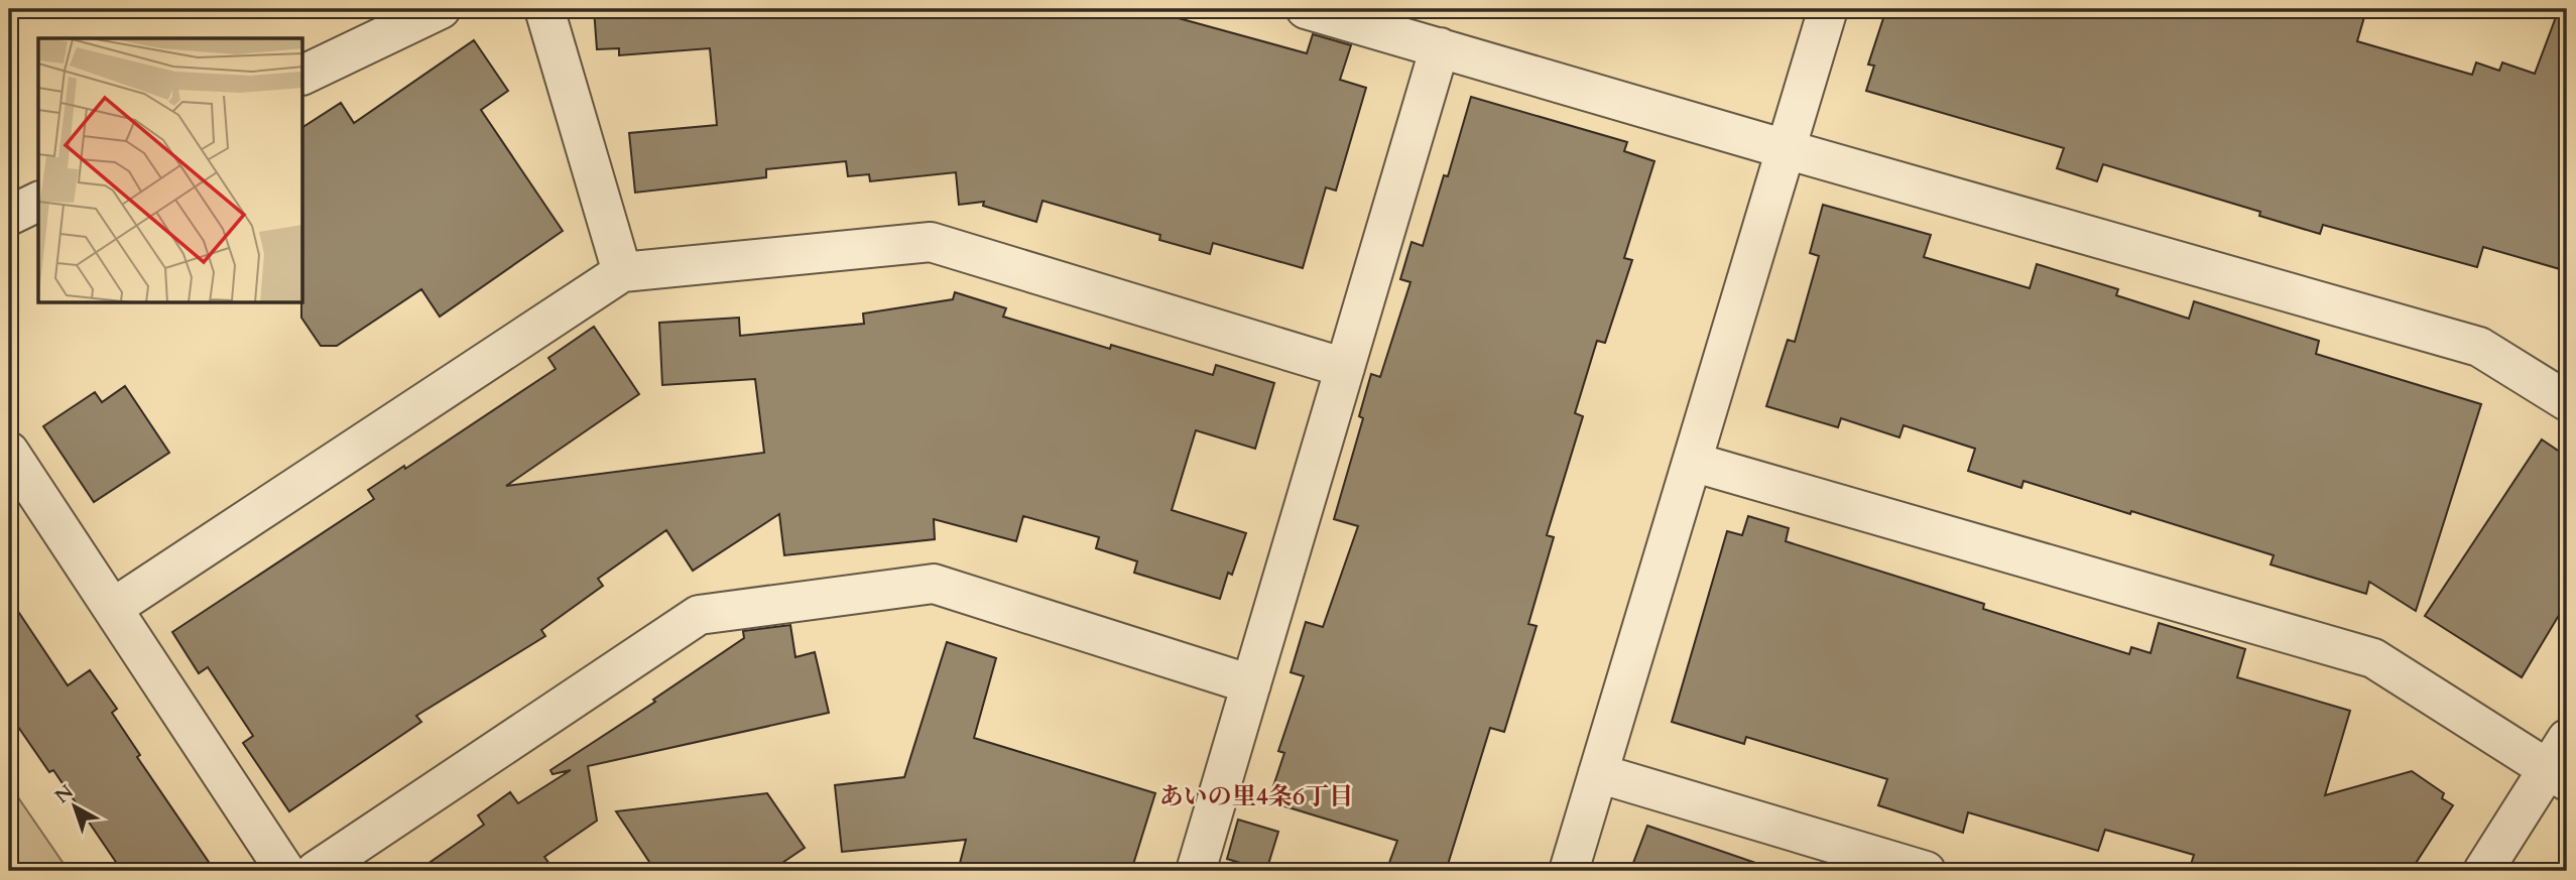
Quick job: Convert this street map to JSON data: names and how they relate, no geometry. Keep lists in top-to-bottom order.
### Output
{
  "districts": ["あいの里4条6丁目"],
  "north": "top left"
}
